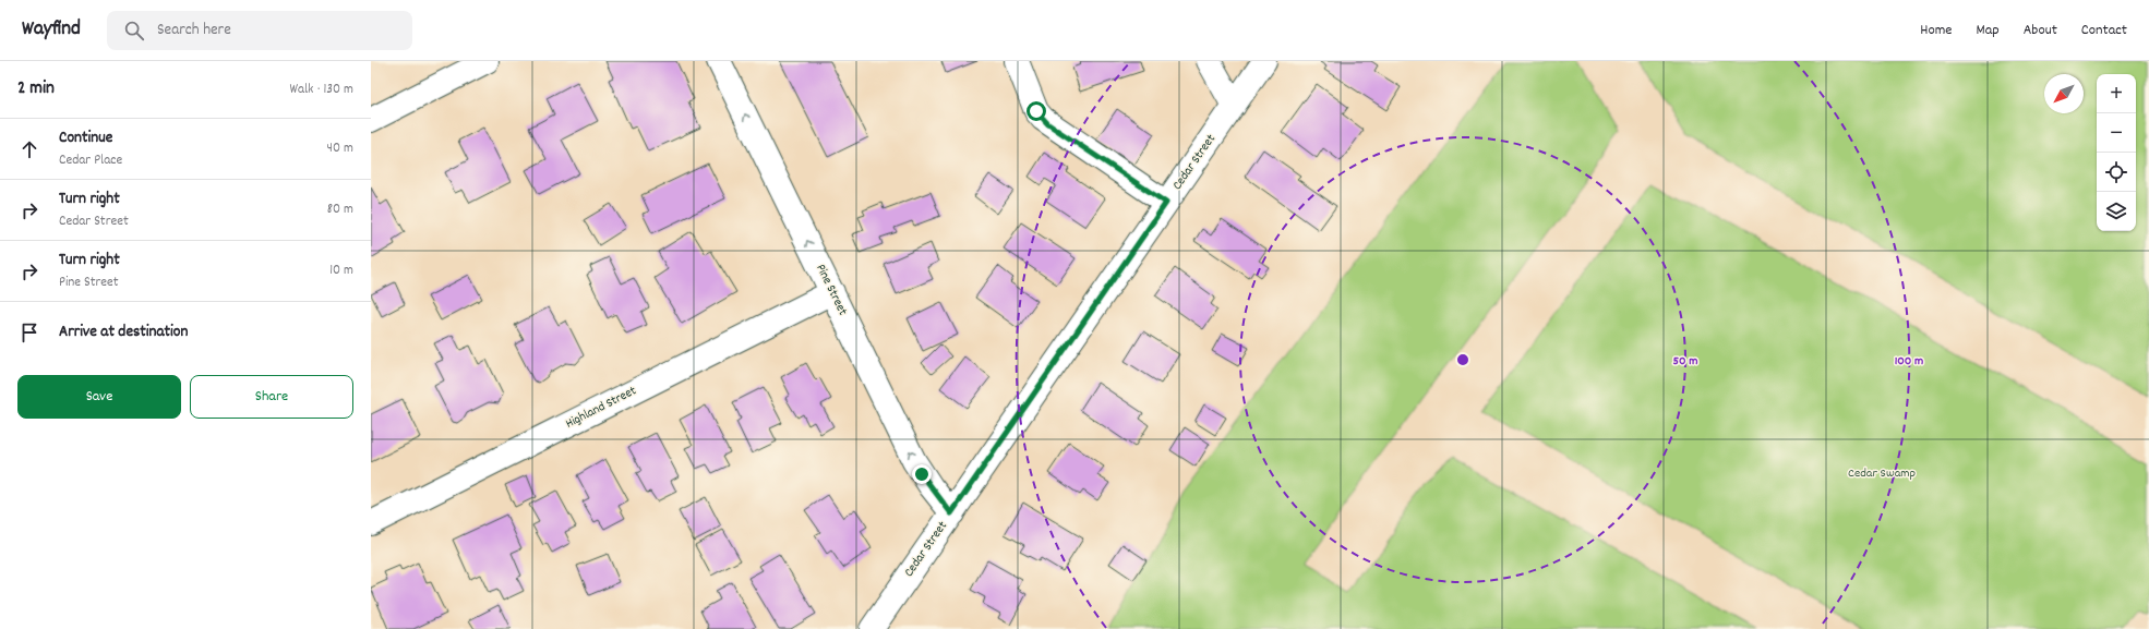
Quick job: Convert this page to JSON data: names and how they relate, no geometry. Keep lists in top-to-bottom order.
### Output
{
  "streets": {
    "street": ["Cedar Street", "Pine Street", "Highland Street"]
  },
  "crossings": [
    ["Cedar Street", "Pine Street"],
    ["Pine Street", "Highland Street"]
  ],
  "one_way": ["Pine Street"],
  "parks": ["Cedar Swamp"],
  "north": "bottom left",
  "page": {
    "header": "Wayfind",
    "search": "Search here",
    "nav": [
      "Home",
      "Map",
      "About",
      "Contact"
    ],
    "heading": ["2 min", "Walk · 130 m"],
    "map_buttons": ["+", "−"],
    "list": [
      ["Continue", "Cedar Place", "40 m"],
      ["Turn right", "Cedar Street", "80 m"],
      ["Turn right", "Pine Street", "10 m"],
      "Arrive at destination"
    ],
    "buttons": ["Save", "Share"]
  },
  "rings": ["50 m", "100 m"]
}
